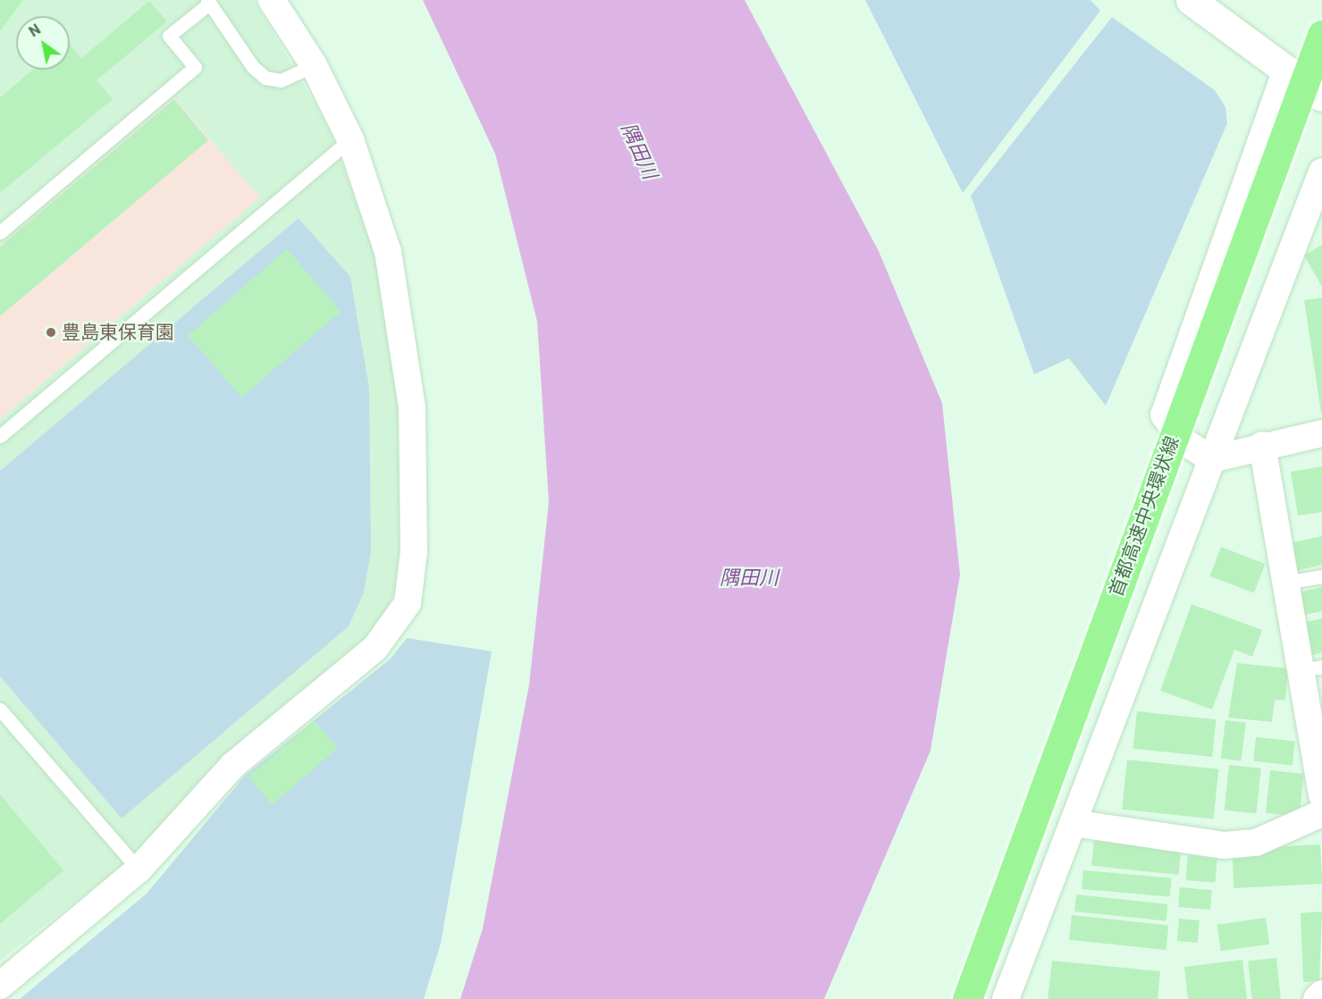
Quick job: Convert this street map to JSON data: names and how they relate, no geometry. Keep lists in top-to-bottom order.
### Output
{
  "streets": {
    "highway": ["首都高速中央環状線"]
  },
  "water": ["隅田川"],
  "places": ["豊島東保育園"],
  "north": "top left"
}
